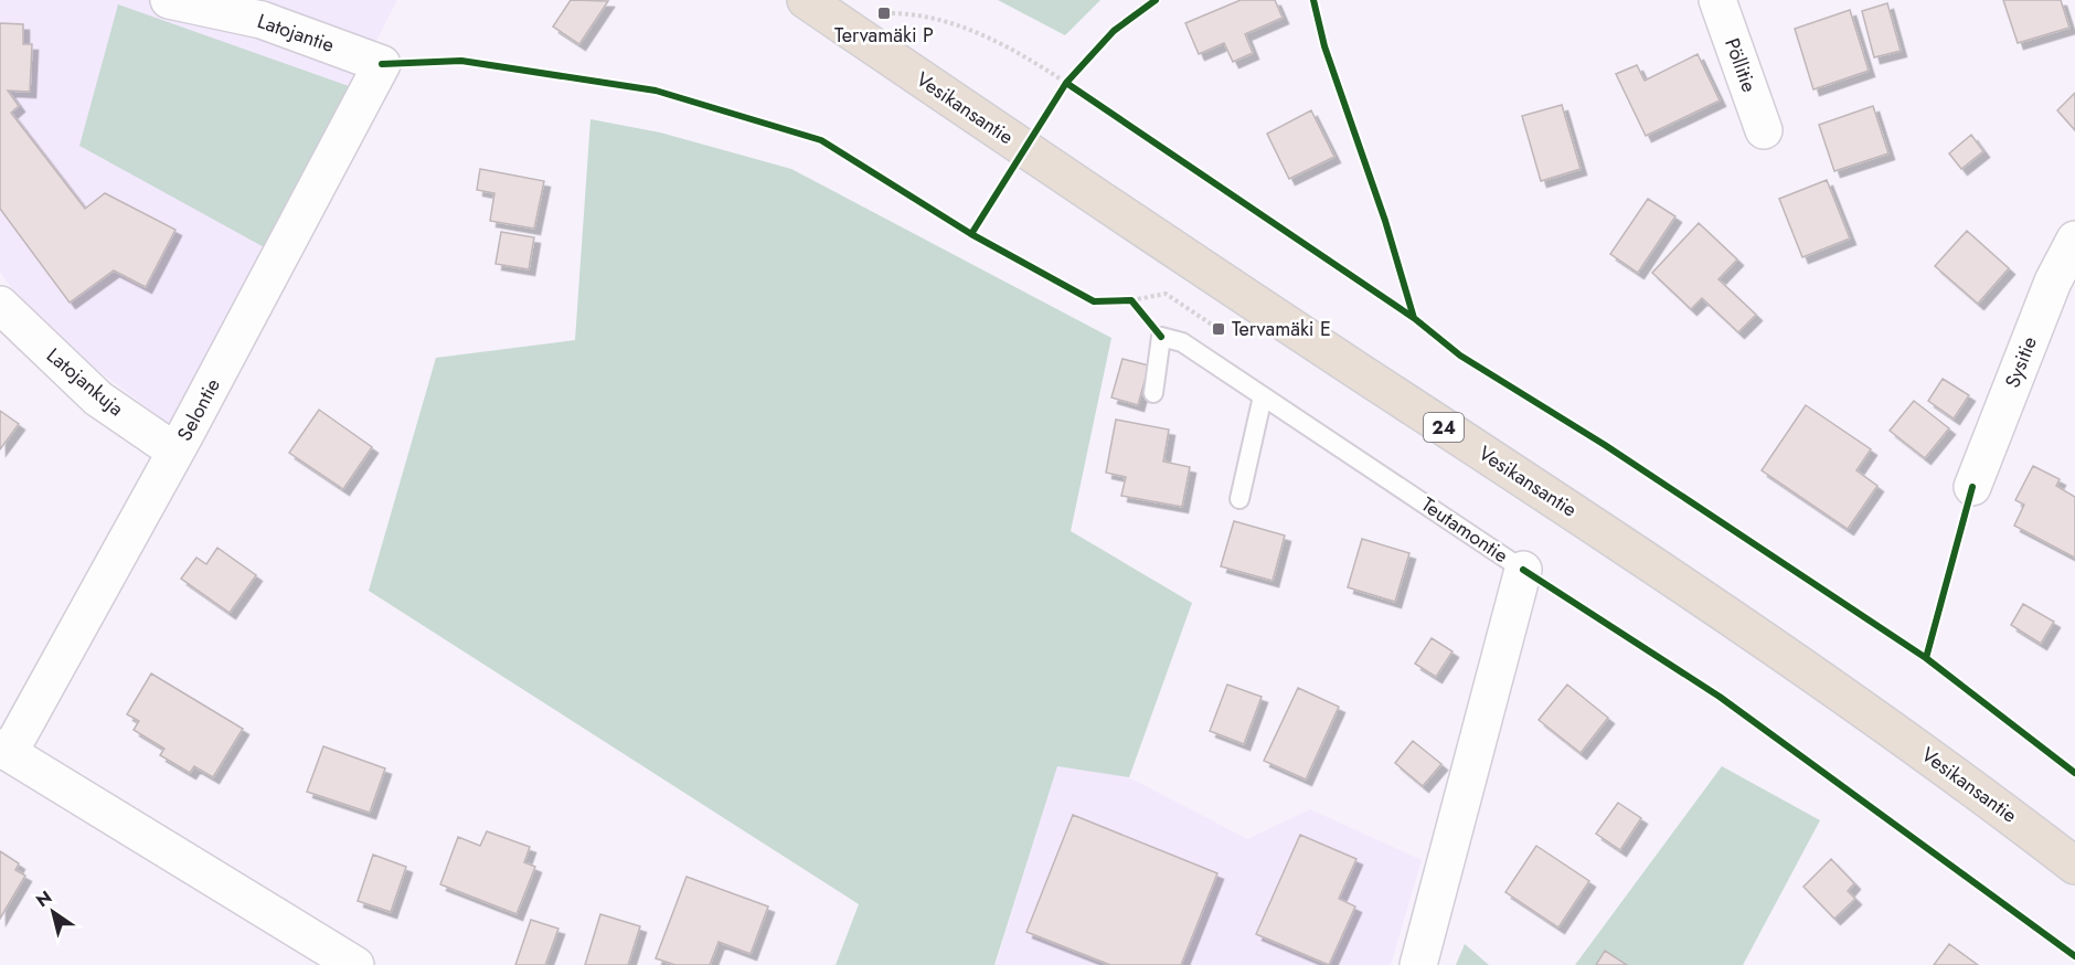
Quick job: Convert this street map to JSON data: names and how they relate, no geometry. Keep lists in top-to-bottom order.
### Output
{
  "streets": {
    "highway": ["Vesikansantie", "24"],
    "street": [
      "Latojantie",
      "Pöllitie",
      "Sysitie",
      "Latojankuja",
      "Selontie",
      "Teutamontie"
    ]
  },
  "crossings": [
    ["Latojantie", "Selontie"],
    ["Latojankuja", "Selontie"]
  ],
  "places": {
    "transit": ["Tervamäki P", "Tervamäki E"]
  },
  "north": "top left"
}
